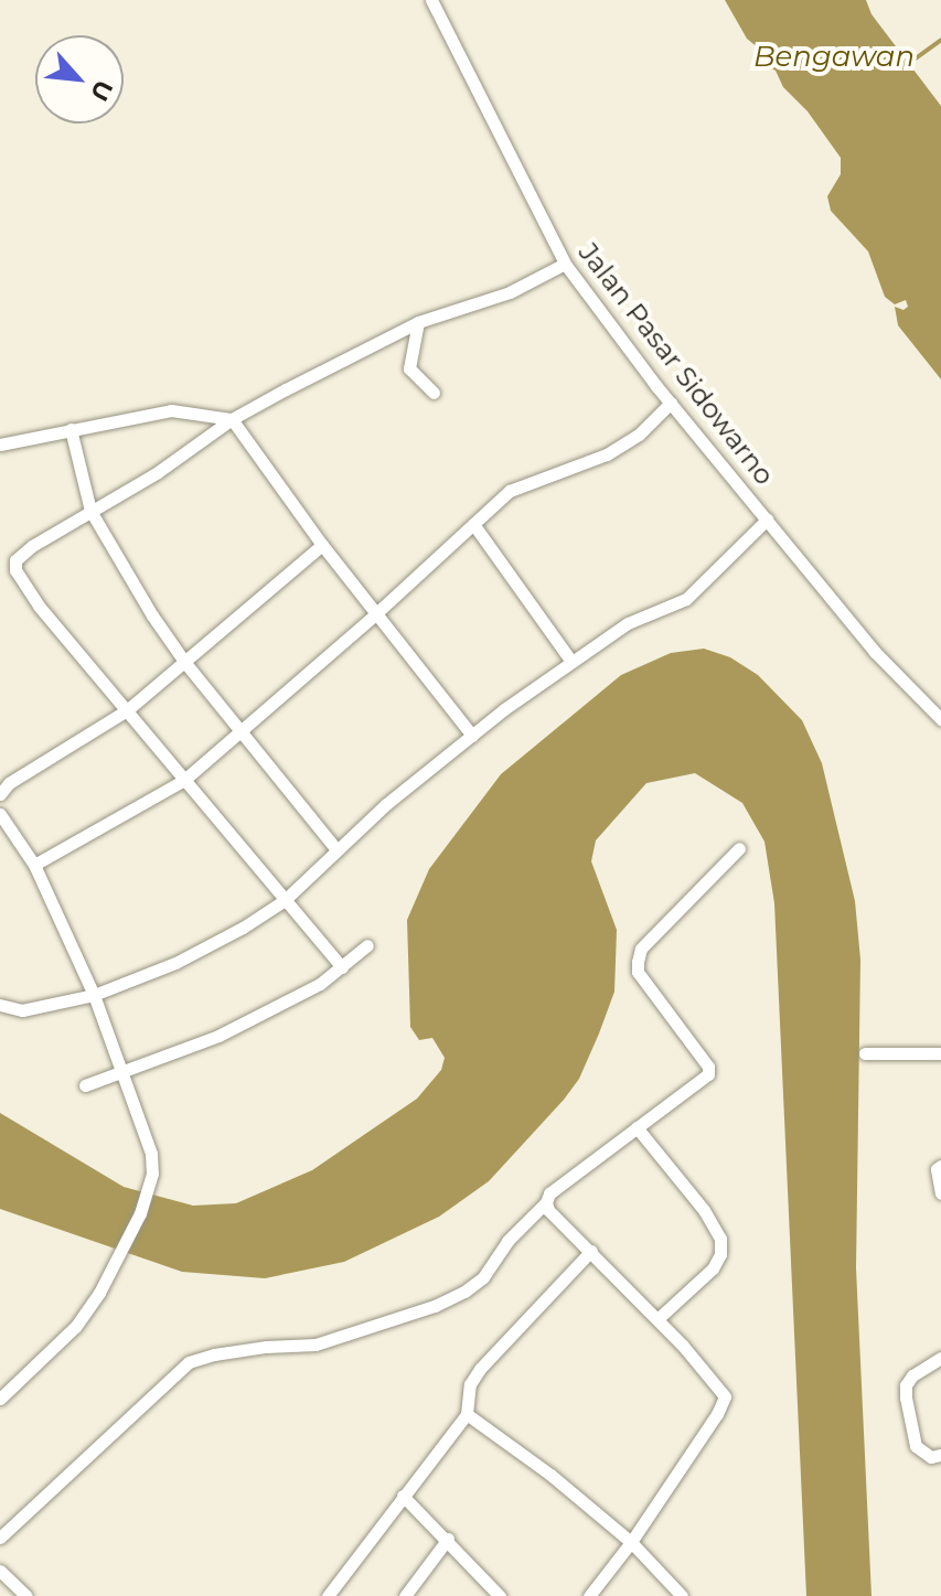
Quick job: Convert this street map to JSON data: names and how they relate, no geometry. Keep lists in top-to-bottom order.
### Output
{
  "streets": {
    "street": ["Jalan Pasar Sidowarno"]
  },
  "water": ["Bengawan"],
  "north": "bottom right"
}
